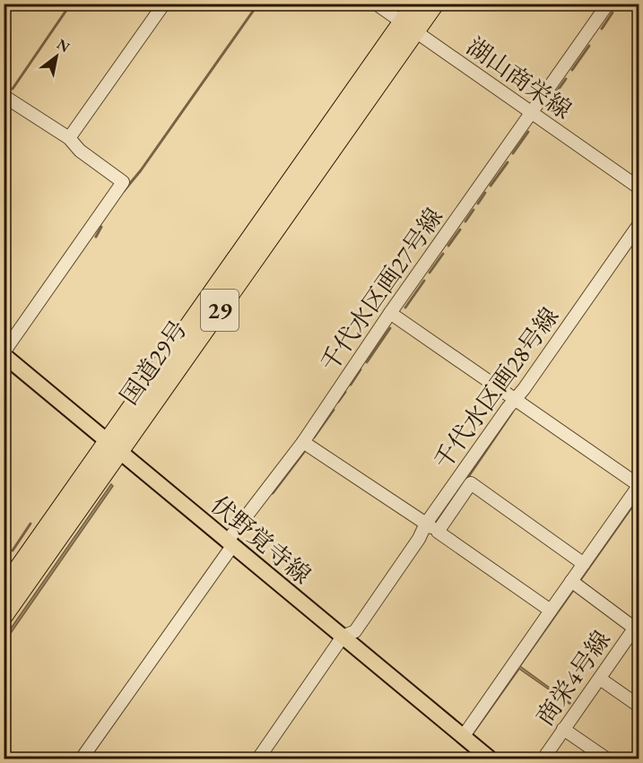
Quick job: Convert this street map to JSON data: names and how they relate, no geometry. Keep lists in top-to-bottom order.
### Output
{
  "streets": {
    "highway": ["29", "国道29号"],
    "main road": ["伏野覚寺線"],
    "street": [
      "湖山商栄線",
      "千代水区画27号線",
      "千代水区画28号線",
      "商栄4号線"
    ]
  },
  "crossings": [
    ["湖山商栄線", "千代水区画27号線"],
    ["湖山商栄線", "国道29号"],
    ["千代水区画27号線", "伏野覚寺線"],
    ["国道29号", "伏野覚寺線"],
    ["千代水区画28号線", "伏野覚寺線"]
  ],
  "north": "top right"
}
